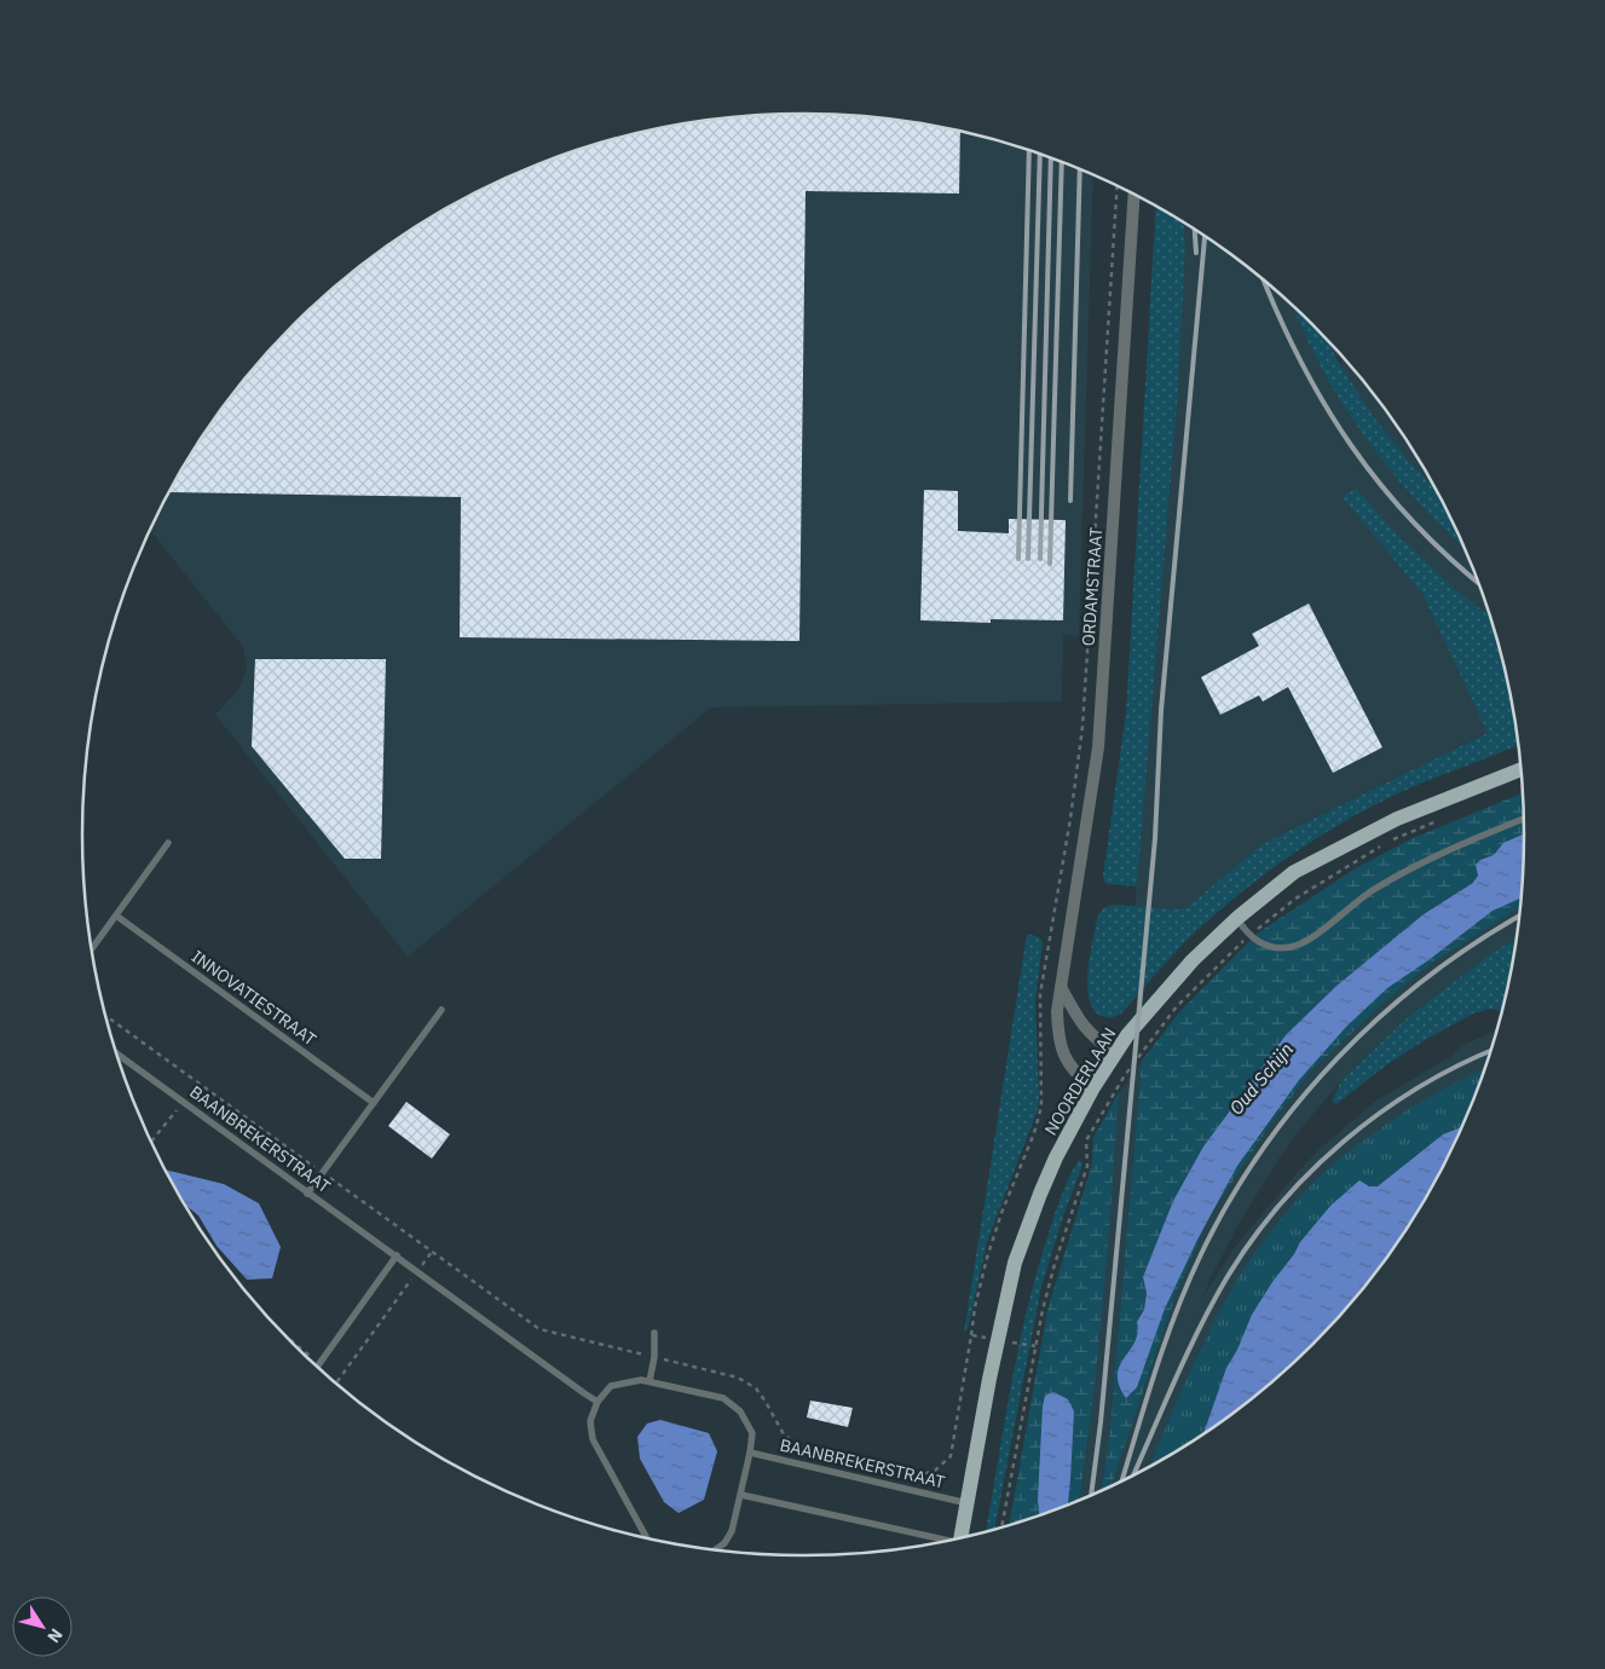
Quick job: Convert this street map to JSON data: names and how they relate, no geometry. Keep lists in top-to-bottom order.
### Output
{
  "streets": {
    "main road": ["NOORDERLAAN"],
    "street": ["ORDAMSTRAAT"],
    "lane": ["INNOVATIESTRAAT", "BAANBREKERSTRAAT"]
  },
  "crossings": [
    ["ORDAMSTRAAT", "NOORDERLAAN"],
    ["NOORDERLAAN", "BAANBREKERSTRAAT"]
  ],
  "water": ["Oud Schijn"],
  "north": "bottom right"
}
